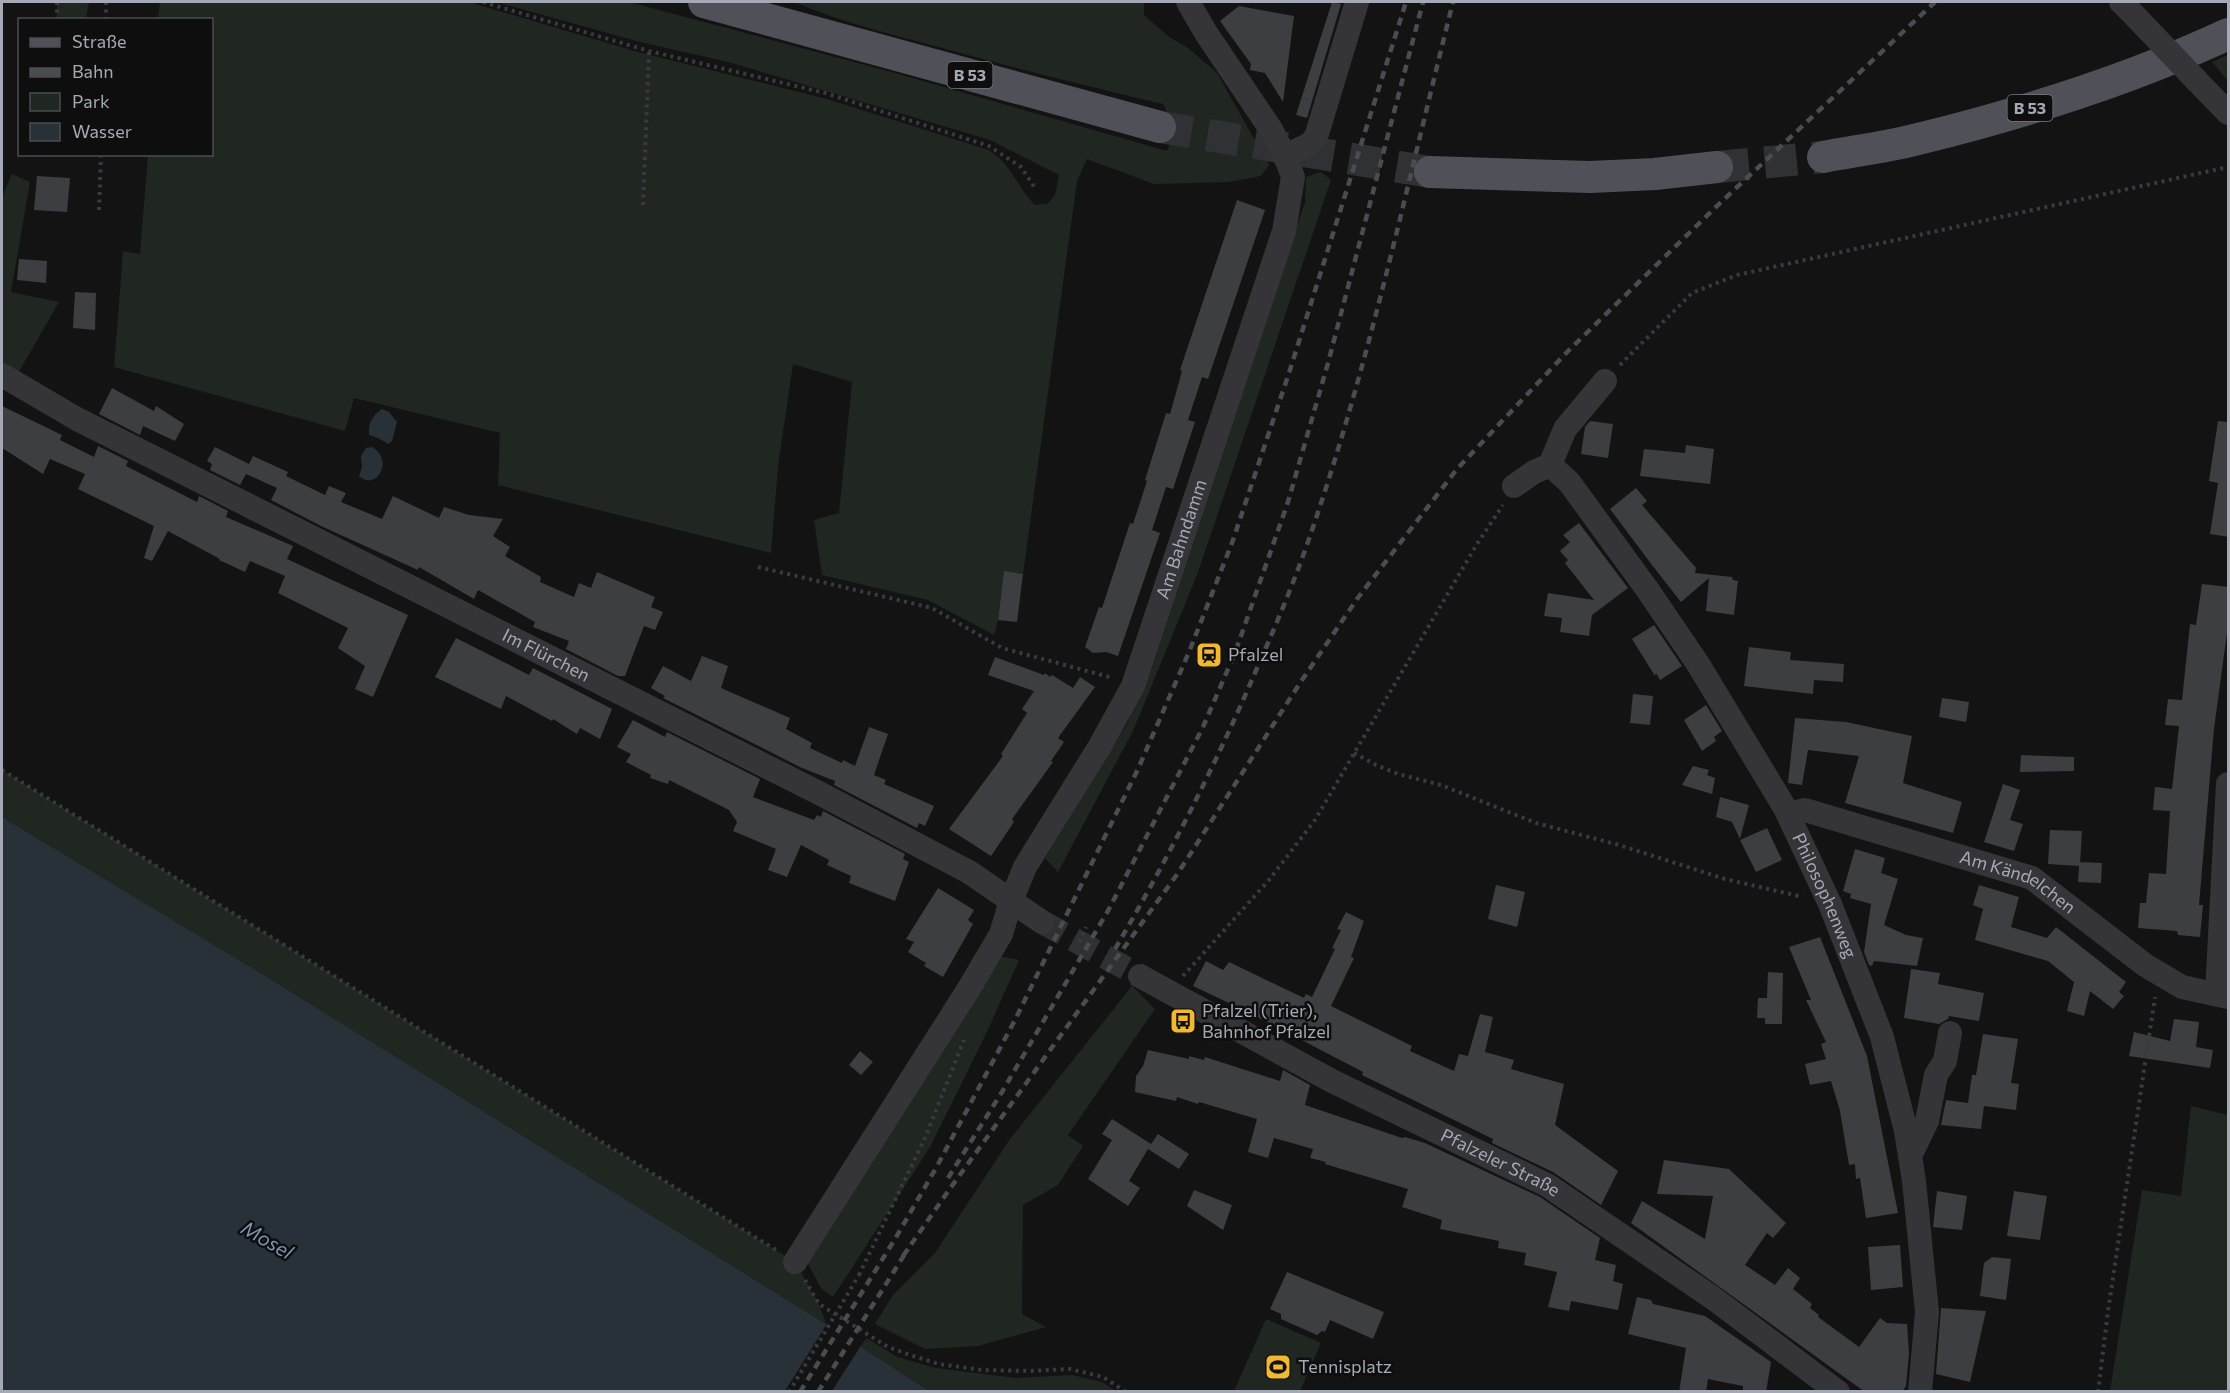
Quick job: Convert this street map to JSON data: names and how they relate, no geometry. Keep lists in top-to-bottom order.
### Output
{
  "streets": {
    "main road": ["B 53"],
    "street": [
      "Am Bahndamm",
      "Im Flürchen",
      "Am Kändelchen",
      "Philosophenweg",
      "Pfalzeler Straße"
    ]
  },
  "crossings": [
    ["Am Bahndamm", "Im Flürchen"],
    ["Am Kändelchen", "Philosophenweg"]
  ],
  "water": ["Mosel"],
  "places": {
    "station": ["Pfalzel"],
    "bus stop": ["Pfalzel (Trier), Bahnhof Pfalzel"],
    "sports": ["Tennisplatz"]
  },
  "legend": [
    "Straße",
    "Bahn",
    "Park",
    "Wasser"
  ]
}
